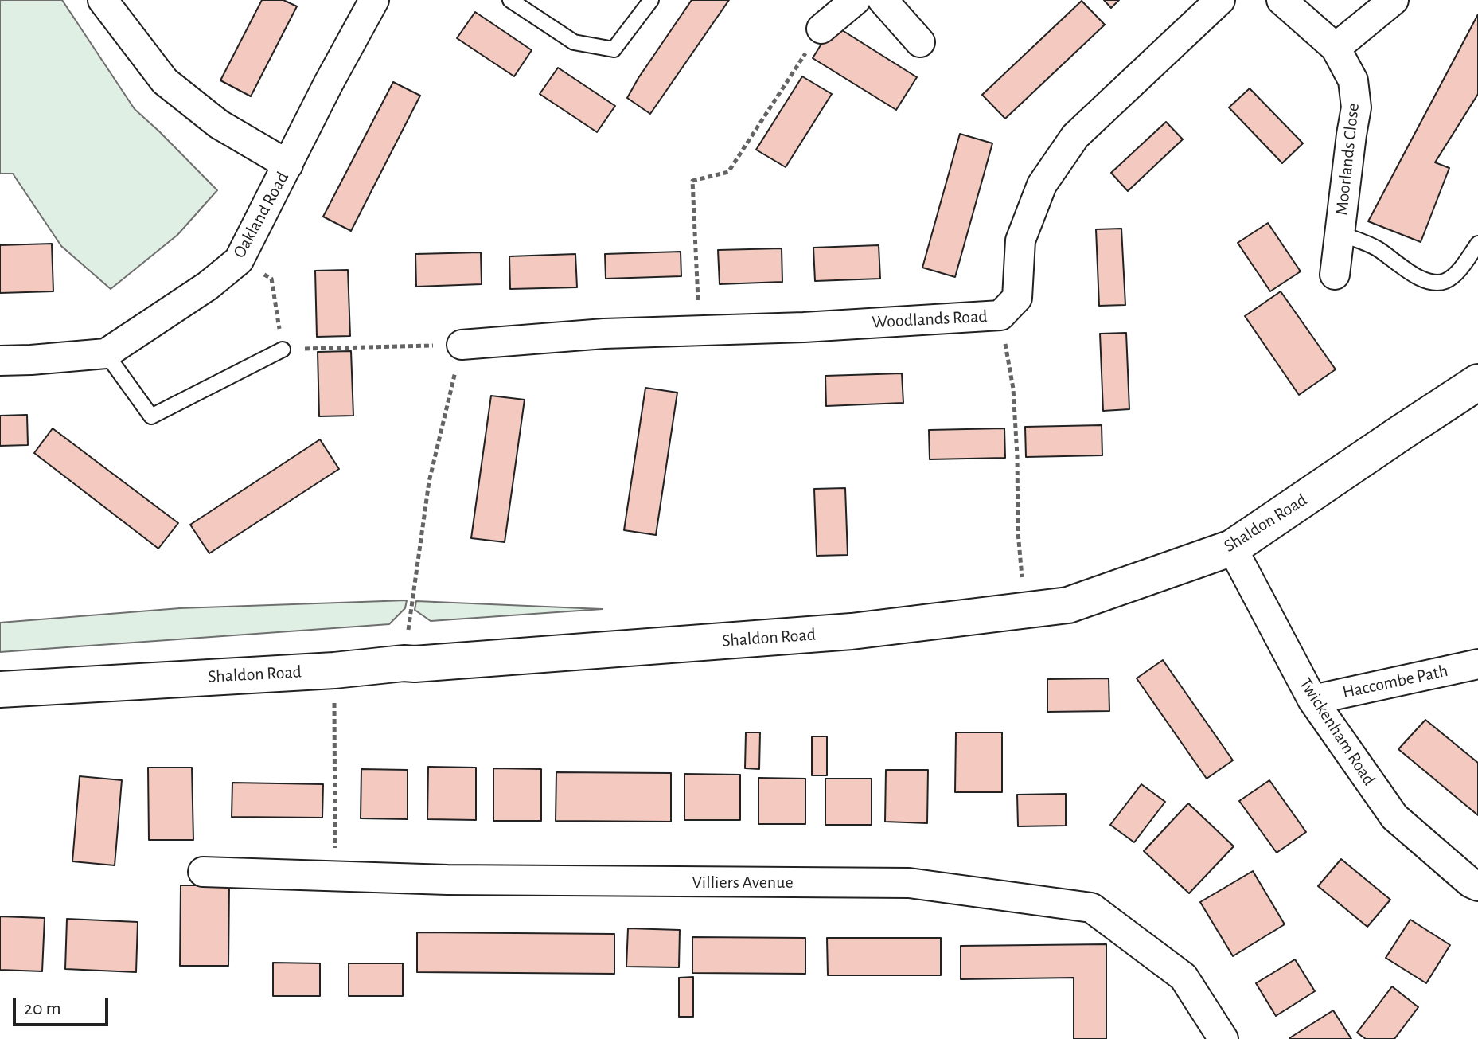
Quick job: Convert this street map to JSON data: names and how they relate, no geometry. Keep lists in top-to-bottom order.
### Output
{
  "streets": {
    "street": [
      "Moorlands Close",
      "Oakland Road",
      "Woodlands Road",
      "Shaldon Road",
      "Haccombe Path",
      "Twickenham Road",
      "Villiers Avenue"
    ]
  },
  "crossings": [
    ["Shaldon Road", "Twickenham Road"],
    ["Haccombe Path", "Twickenham Road"]
  ],
  "scale_bar": "20 m"
}
